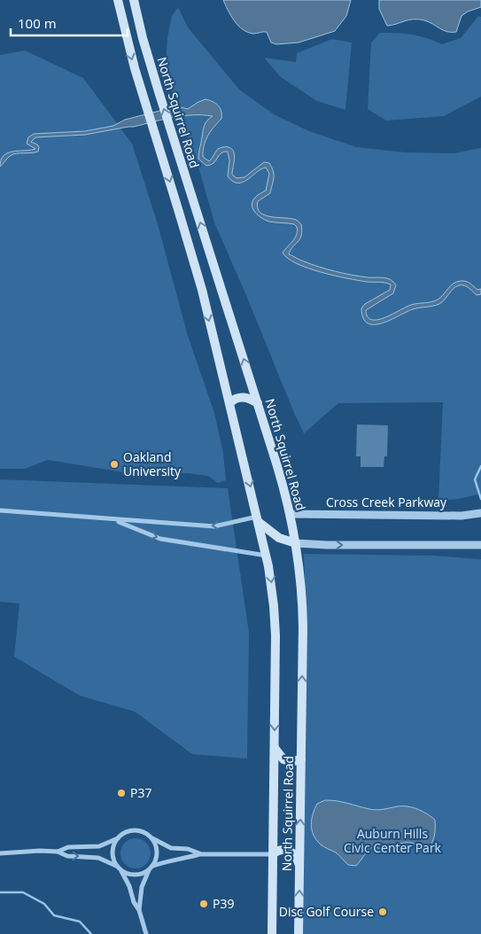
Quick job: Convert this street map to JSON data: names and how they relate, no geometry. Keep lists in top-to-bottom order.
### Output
{
  "streets": {
    "main road": ["North Squirrel Road"],
    "street": ["Cross Creek Parkway"]
  },
  "crossings": [
    ["North Squirrel Road", "Cross Creek Parkway"]
  ],
  "parks": ["Auburn Hills Civic Center Park"],
  "places": [
    "Oakland University",
    "P37",
    "P39",
    "Disc Golf Course"
  ],
  "scale_bar": "100 m"
}
